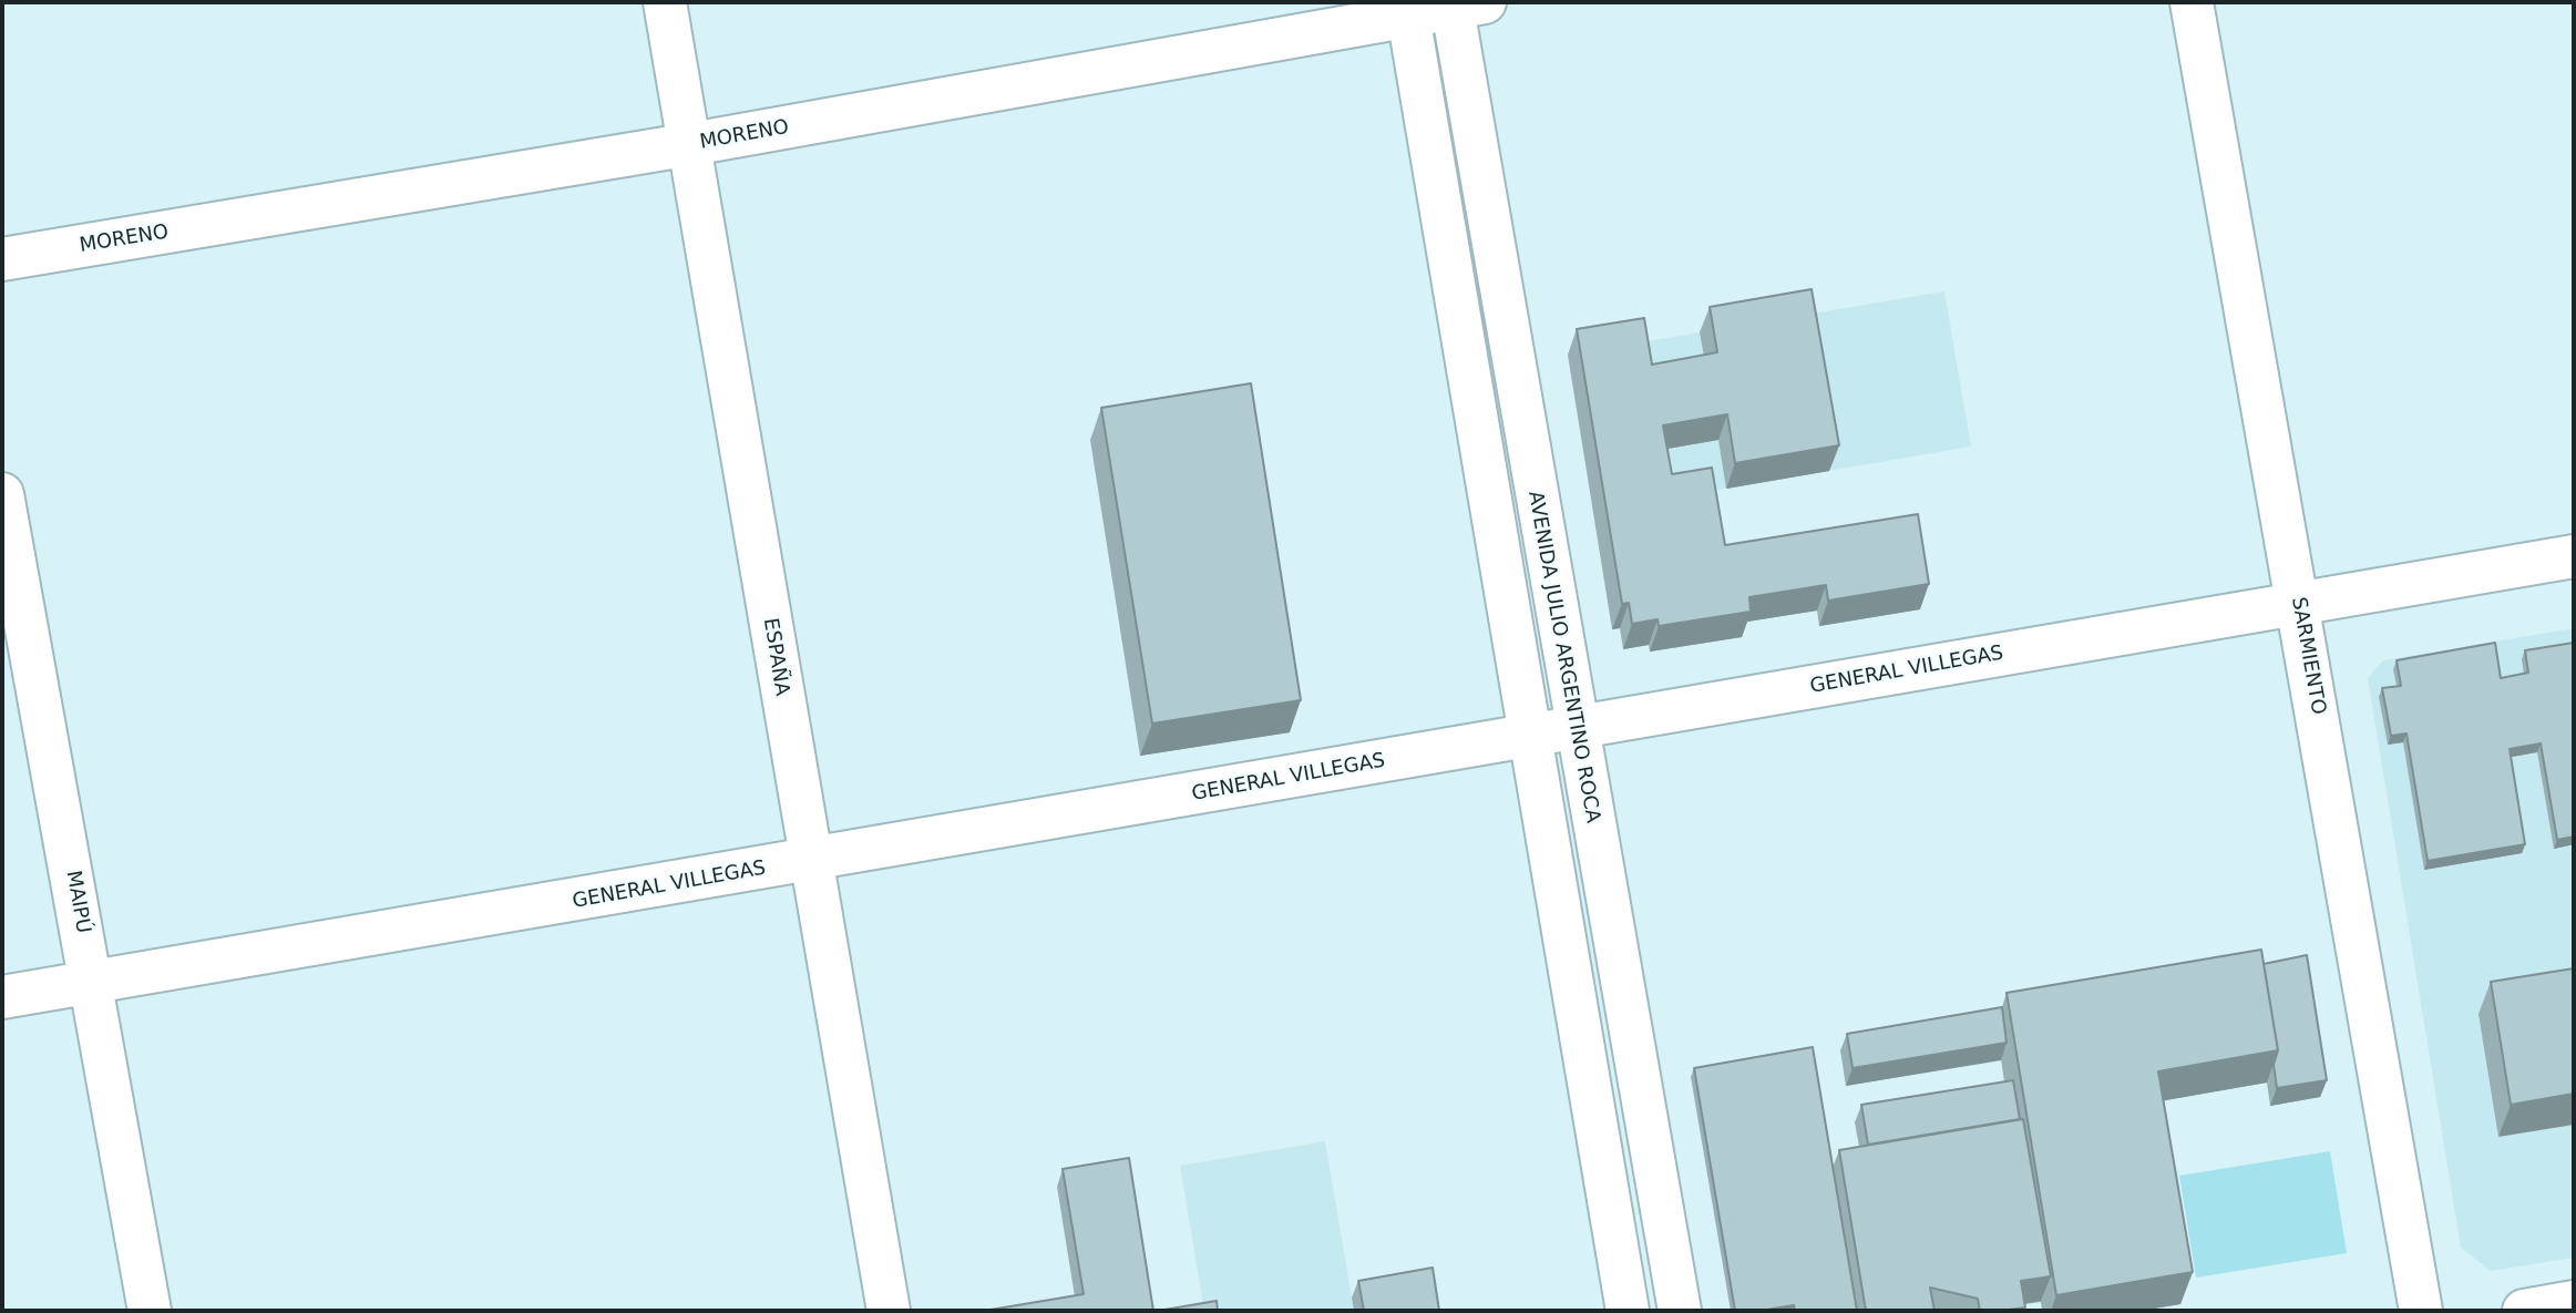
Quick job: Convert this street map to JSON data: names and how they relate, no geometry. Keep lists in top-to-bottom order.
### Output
{
  "streets": {
    "street": [
      "MORENO",
      "SARMIENTO",
      "ESPAÑA",
      "AVENIDA JULIO ARGENTINO ROCA",
      "GENERAL VILLEGAS",
      "MAIPÚ"
    ]
  },
  "crossings": [
    ["MORENO", "ESPAÑA"],
    ["MORENO", "AVENIDA JULIO ARGENTINO ROCA"],
    ["SARMIENTO", "GENERAL VILLEGAS"],
    ["ESPAÑA", "GENERAL VILLEGAS"],
    ["AVENIDA JULIO ARGENTINO ROCA", "GENERAL VILLEGAS"],
    ["GENERAL VILLEGAS", "MAIPÚ"]
  ]
}
